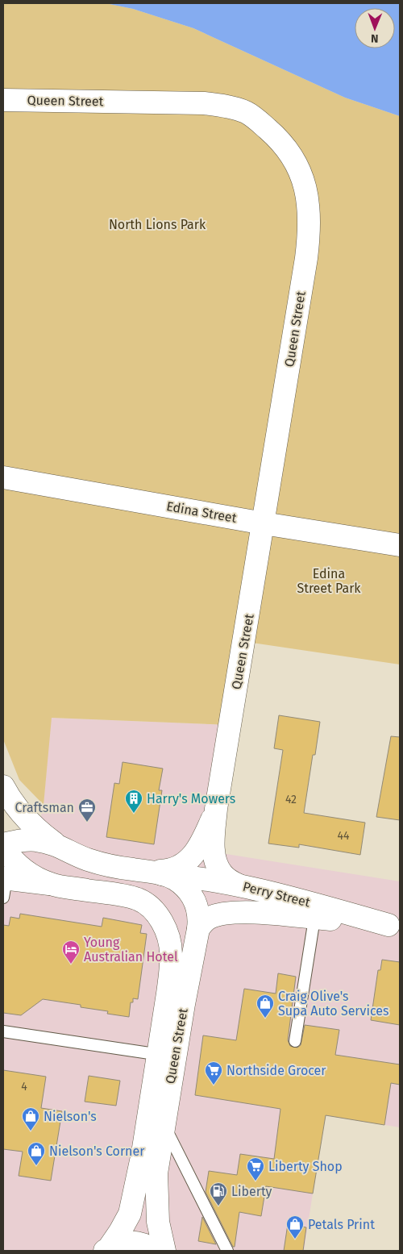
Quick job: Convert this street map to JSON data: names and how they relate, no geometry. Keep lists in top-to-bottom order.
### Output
{
  "streets": {
    "street": ["Queen Street", "Edina Street", "Perry Street"]
  },
  "crossings": [
    ["Queen Street", "Edina Street"],
    ["Queen Street", "Perry Street"]
  ],
  "parks": ["North Lions Park", "Edina Street Park"],
  "places": {
    "building": ["Harry's Mowers"],
    "office": ["Craftsman"],
    "hotel": ["Young Australian Hotel"],
    "shop": [
      "Craig Olive's Supa Auto Services",
      "Nielson's",
      "Nielson's Corner",
      "Petals Print"
    ],
    "supermarket": ["Northside Grocer", "Liberty Shop"],
    "fuel station": ["Liberty"]
  },
  "house_numbers": ["42", "44", "4"],
  "north": "bottom"
}
